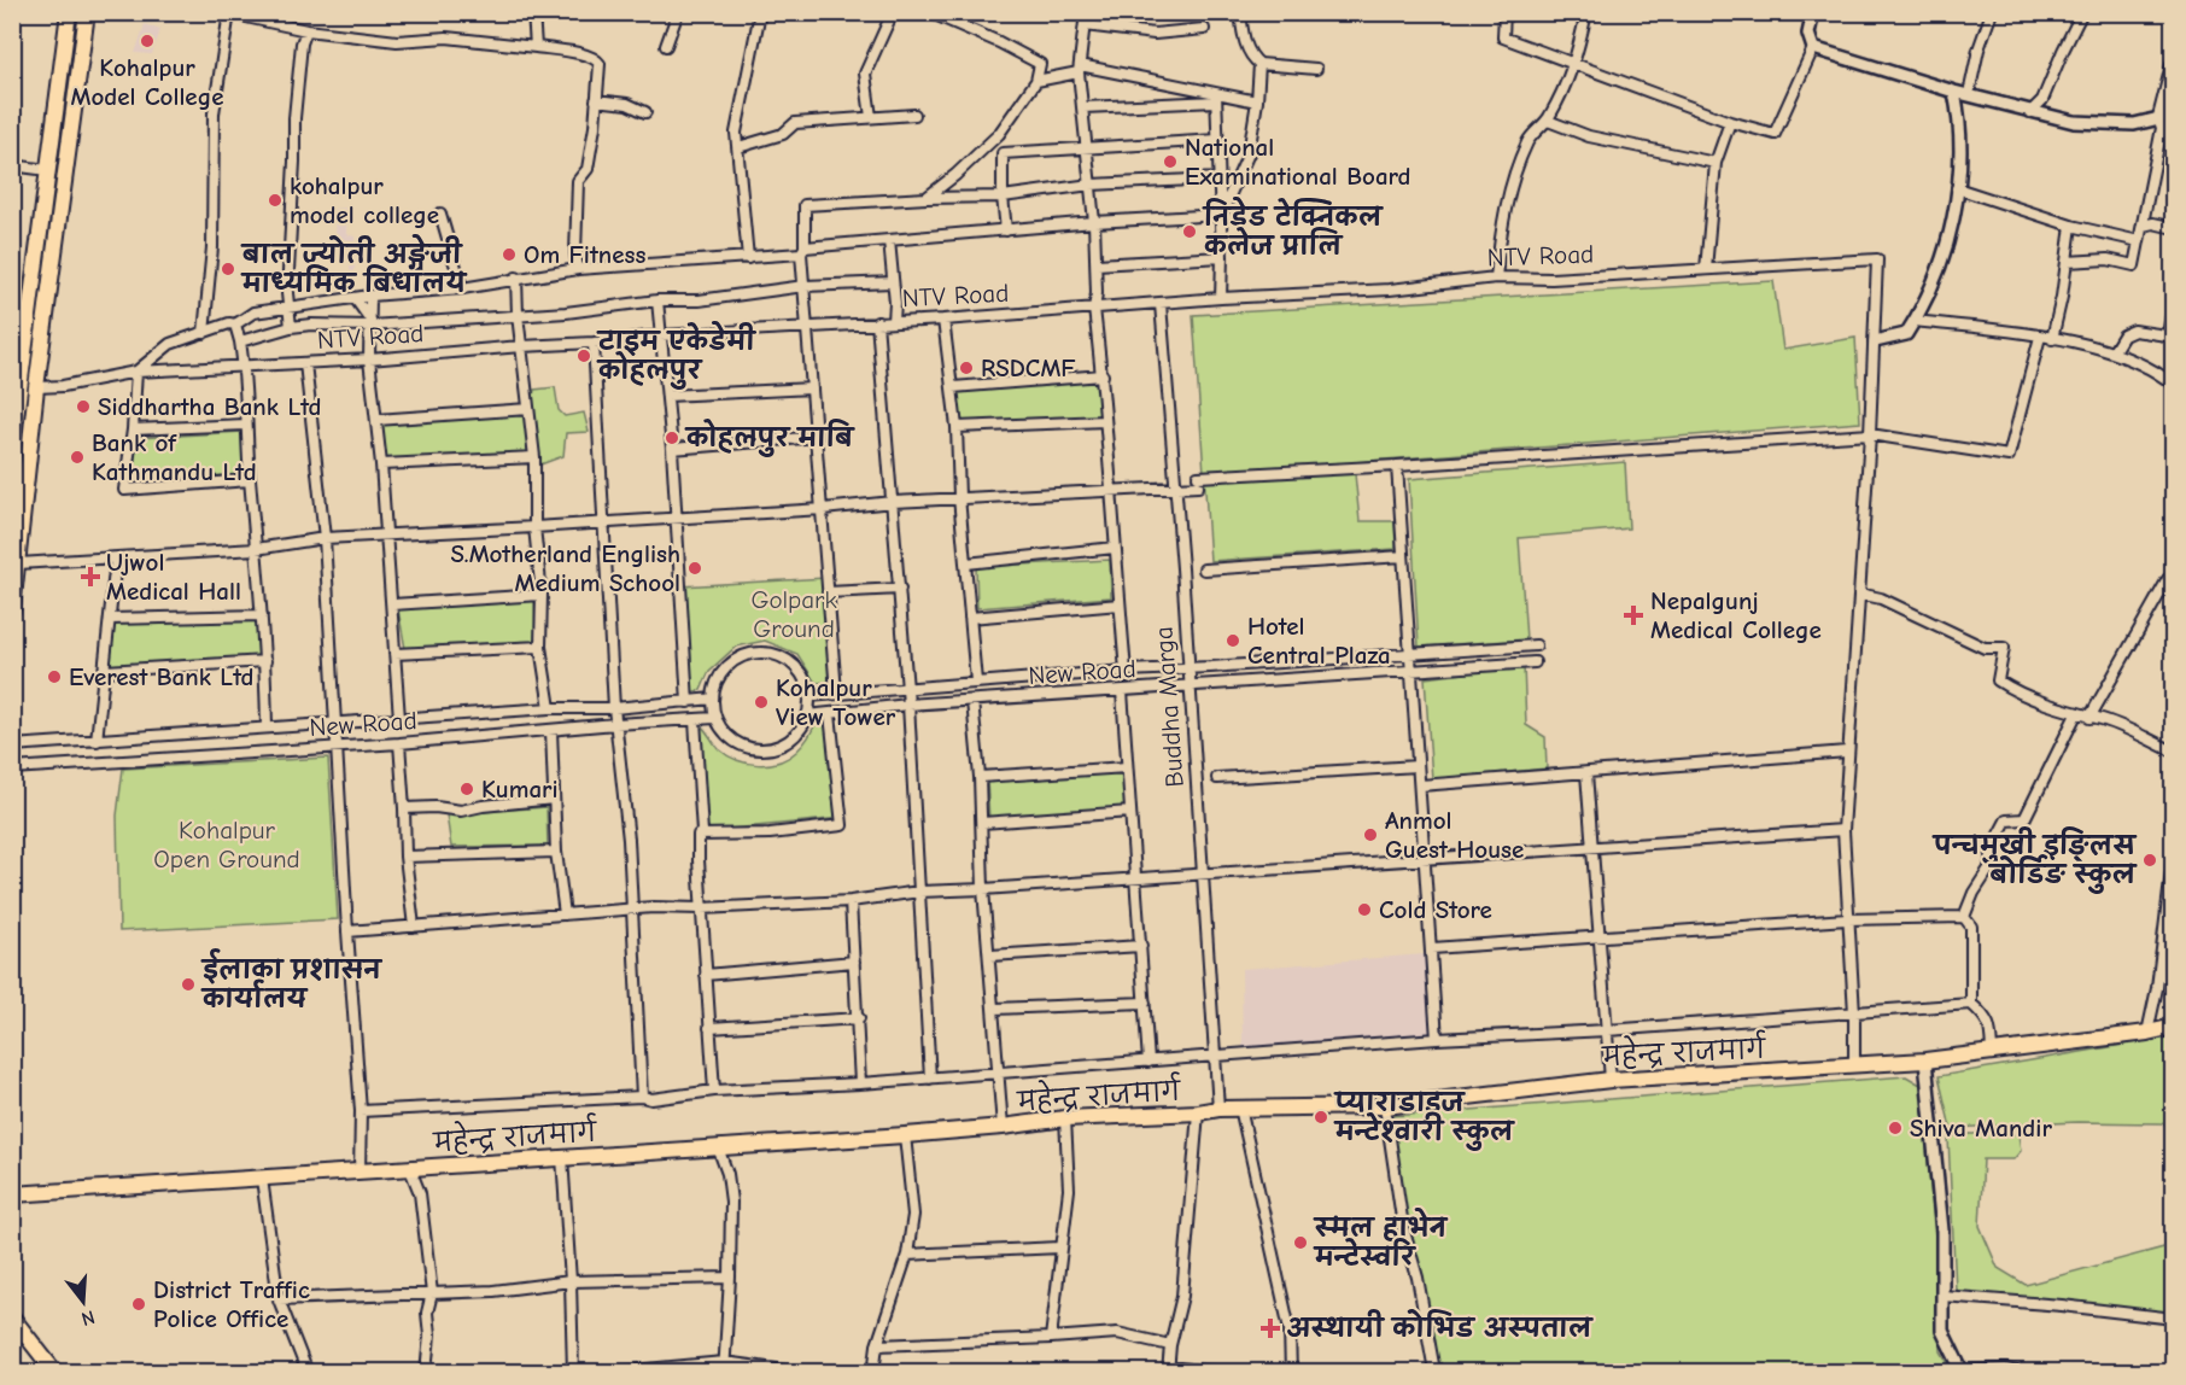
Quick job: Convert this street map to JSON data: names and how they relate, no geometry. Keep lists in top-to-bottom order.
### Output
{
  "streets": {
    "main road": ["महेन्द्र राजमार्ग"],
    "street": ["NTV Road", "New Road", "Buddha Marga"]
  },
  "crossings": [
    ["NTV Road", "Buddha Marga"],
    ["New Road", "Buddha Marga"],
    ["Buddha Marga", "महेन्द्र राजमार्ग"]
  ],
  "parks": ["Golpark Ground", "Kohalpur Open Ground"],
  "places": {
    "other": [
      "Kohalpur Model College",
      "National Examinational Board",
      "kohalpur model college",
      "निडेड टेक्निकल कलेज प्रालि",
      "Om Fitness",
      "बाल ज्योती अङ्ग्रेजी माध्यमिक बिधालय",
      "टाइम एकेडेमी कोहलपुर",
      "RSDCMF",
      "Siddhartha Bank Ltd",
      "कोहलपुर माबि",
      "Bank of Kathmandu Ltd",
      "S.Motherland English Medium School",
      "Hotel Central Plaza",
      "Everest Bank Ltd",
      "Kohalpur View Tower",
      "Kumari",
      "Anmol Guest House",
      "पन्चमुखी इङ्लिस बोर्डिङ स्कुल",
      "Cold Store",
      "ईलाका प्रशासन कार्यालय",
      "प्याराडाइज मन्टेश्वारी स्कुल",
      "Shiva Mandir",
      "स्मल हाभेन मन्टेस्वरि",
      "District Traffic Police Office"
    ],
    "health": ["Ujwol Medical Hall", "Nepalgunj Medical College", "अस्थायी कोभिड अस्पताल"]
  },
  "north": "bottom"
}
